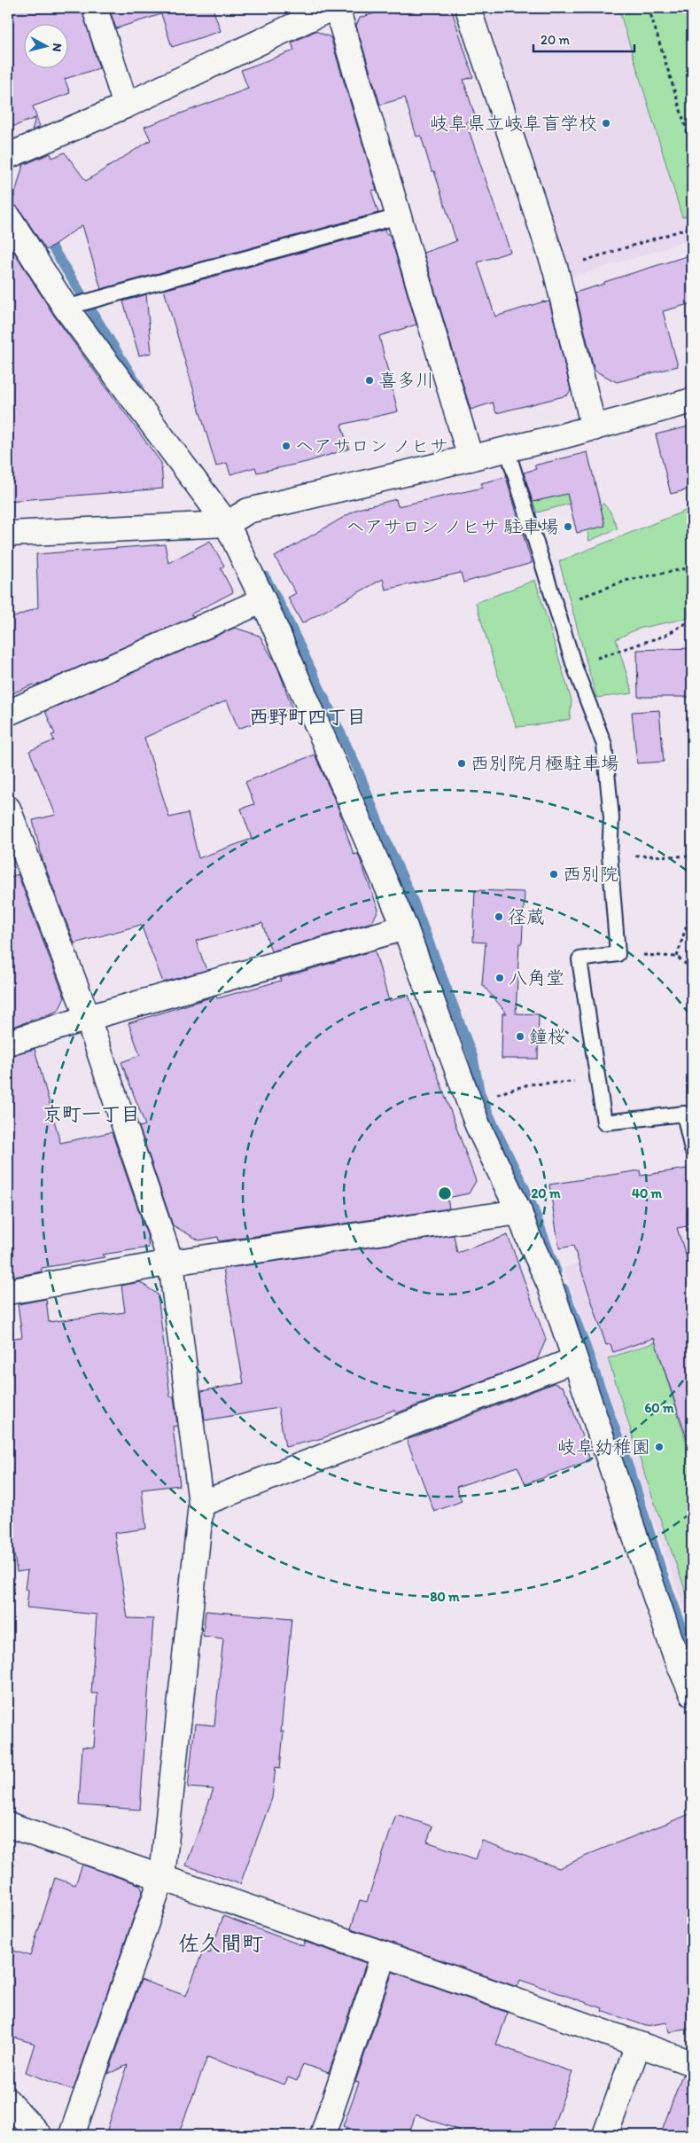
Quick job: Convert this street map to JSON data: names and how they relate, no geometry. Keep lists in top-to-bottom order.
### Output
{
  "districts": ["西野町四丁目", "京町一丁目", "佐久間町"],
  "places": [
    "岐阜県立岐阜盲学校",
    "喜多川",
    "ヘアサロン ノヒサ",
    "ヘアサロン ノヒサ 駐車場",
    "西別院月極駐車場",
    "西別院",
    "径蔵",
    "八角堂",
    "鐘桜",
    "岐阜幼稚園"
  ],
  "scale_bar": "20 m",
  "north": "right",
  "rings": [
    "20 m",
    "40 m",
    "60 m",
    "80 m"
  ]
}
